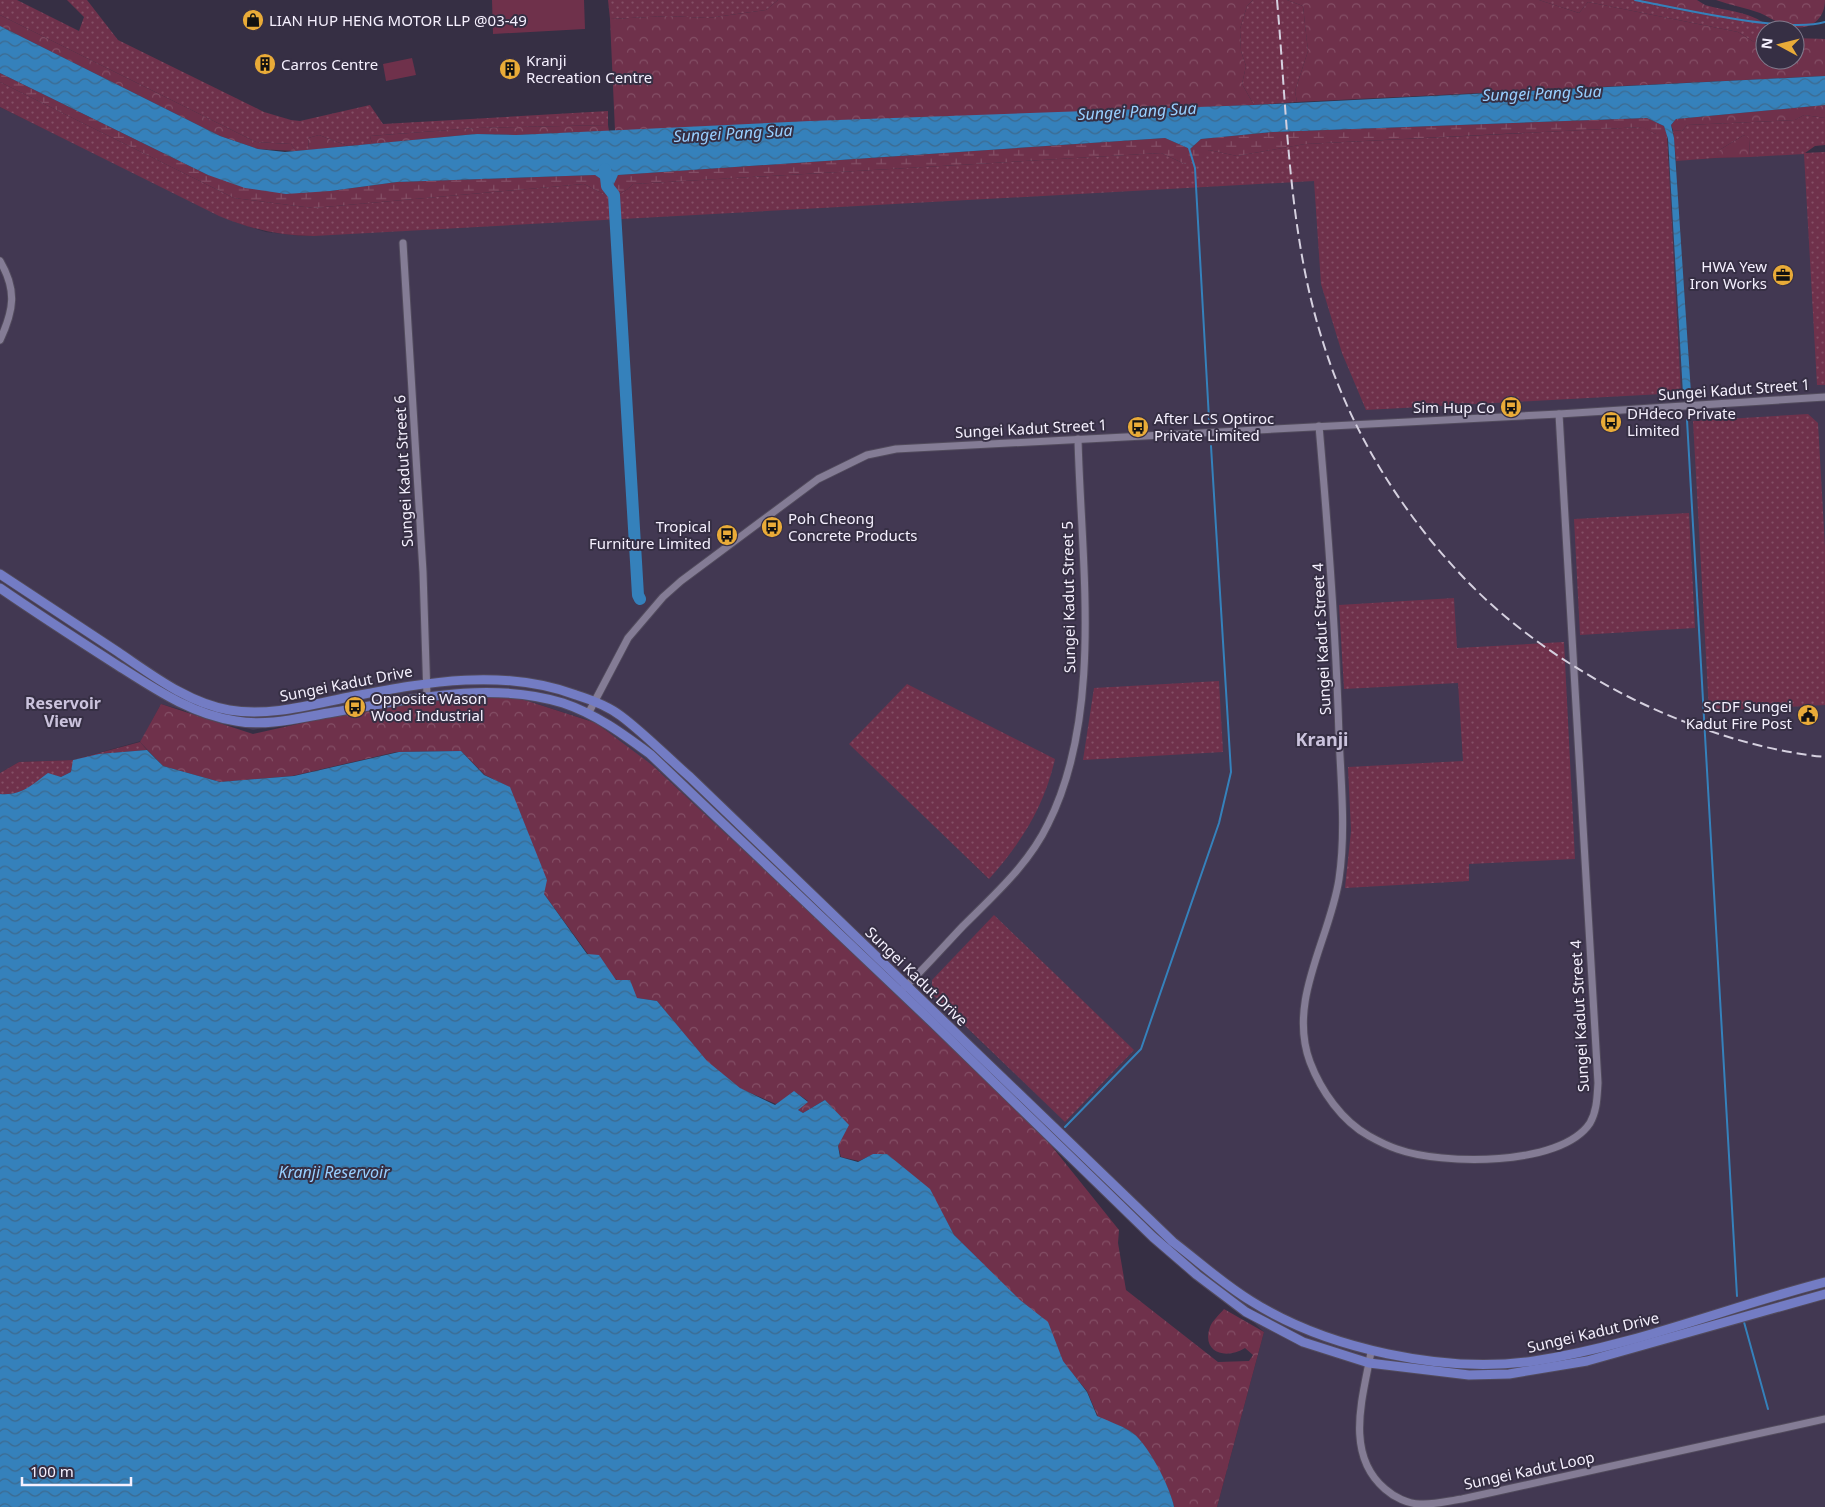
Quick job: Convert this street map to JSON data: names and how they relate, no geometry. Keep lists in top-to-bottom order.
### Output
{
  "streets": {
    "main road": ["Sungei Kadut Drive"],
    "street": [
      "Sungei Kadut Street 1",
      "Sungei Kadut Street 6",
      "Sungei Kadut Street 5",
      "Sungei Kadut Street 4",
      "Sungei Kadut Loop"
    ]
  },
  "crossings": [
    ["Sungei Kadut Street 1", "Sungei Kadut Street 5"],
    ["Sungei Kadut Street 1", "Sungei Kadut Street 4"],
    ["Sungei Kadut Street 1", "Sungei Kadut Drive"],
    ["Sungei Kadut Street 6", "Sungei Kadut Drive"],
    ["Sungei Kadut Street 5", "Sungei Kadut Drive"],
    ["Sungei Kadut Drive", "Sungei Kadut Loop"]
  ],
  "districts": ["Reservoir View", "Kranji"],
  "water": ["Sungei Pang Sua", "Kranji Reservoir"],
  "places": {
    "shop": ["LIAN HUP HENG MOTOR LLP @03-49"],
    "building": ["Carros Centre", "Kranji Recreation Centre"],
    "office": ["HWA Yew Iron Works"],
    "bus stop": [
      "Sim Hup Co",
      "DHdeco Private Limited",
      "After LCS Optiroc Private Limited",
      "Poh Cheong Concrete Products",
      "Tropical Furniture Limited",
      "Opposite Wason Wood Industrial"
    ],
    "public building": ["SCDF Sungei Kadut Fire Post"]
  },
  "scale_bar": "100 m",
  "north": "left"
}
